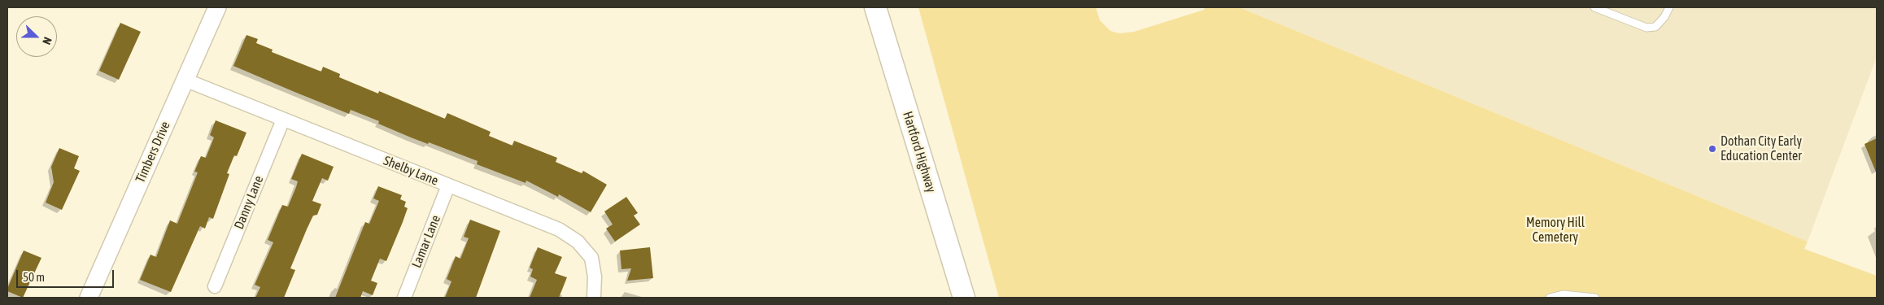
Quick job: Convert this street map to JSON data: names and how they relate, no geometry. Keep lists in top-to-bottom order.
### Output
{
  "streets": {
    "main road": ["Hartford Highway"],
    "street": [
      "Timbers Drive",
      "Shelby Lane",
      "Danny Lane",
      "Lamar Lane"
    ]
  },
  "crossings": [
    ["Timbers Drive", "Shelby Lane"],
    ["Shelby Lane", "Danny Lane"],
    ["Shelby Lane", "Lamar Lane"]
  ],
  "parks": ["Memory Hill Cemetery"],
  "places": ["Dothan City Early Education Center"],
  "scale_bar": "50 m",
  "north": "right"
}
